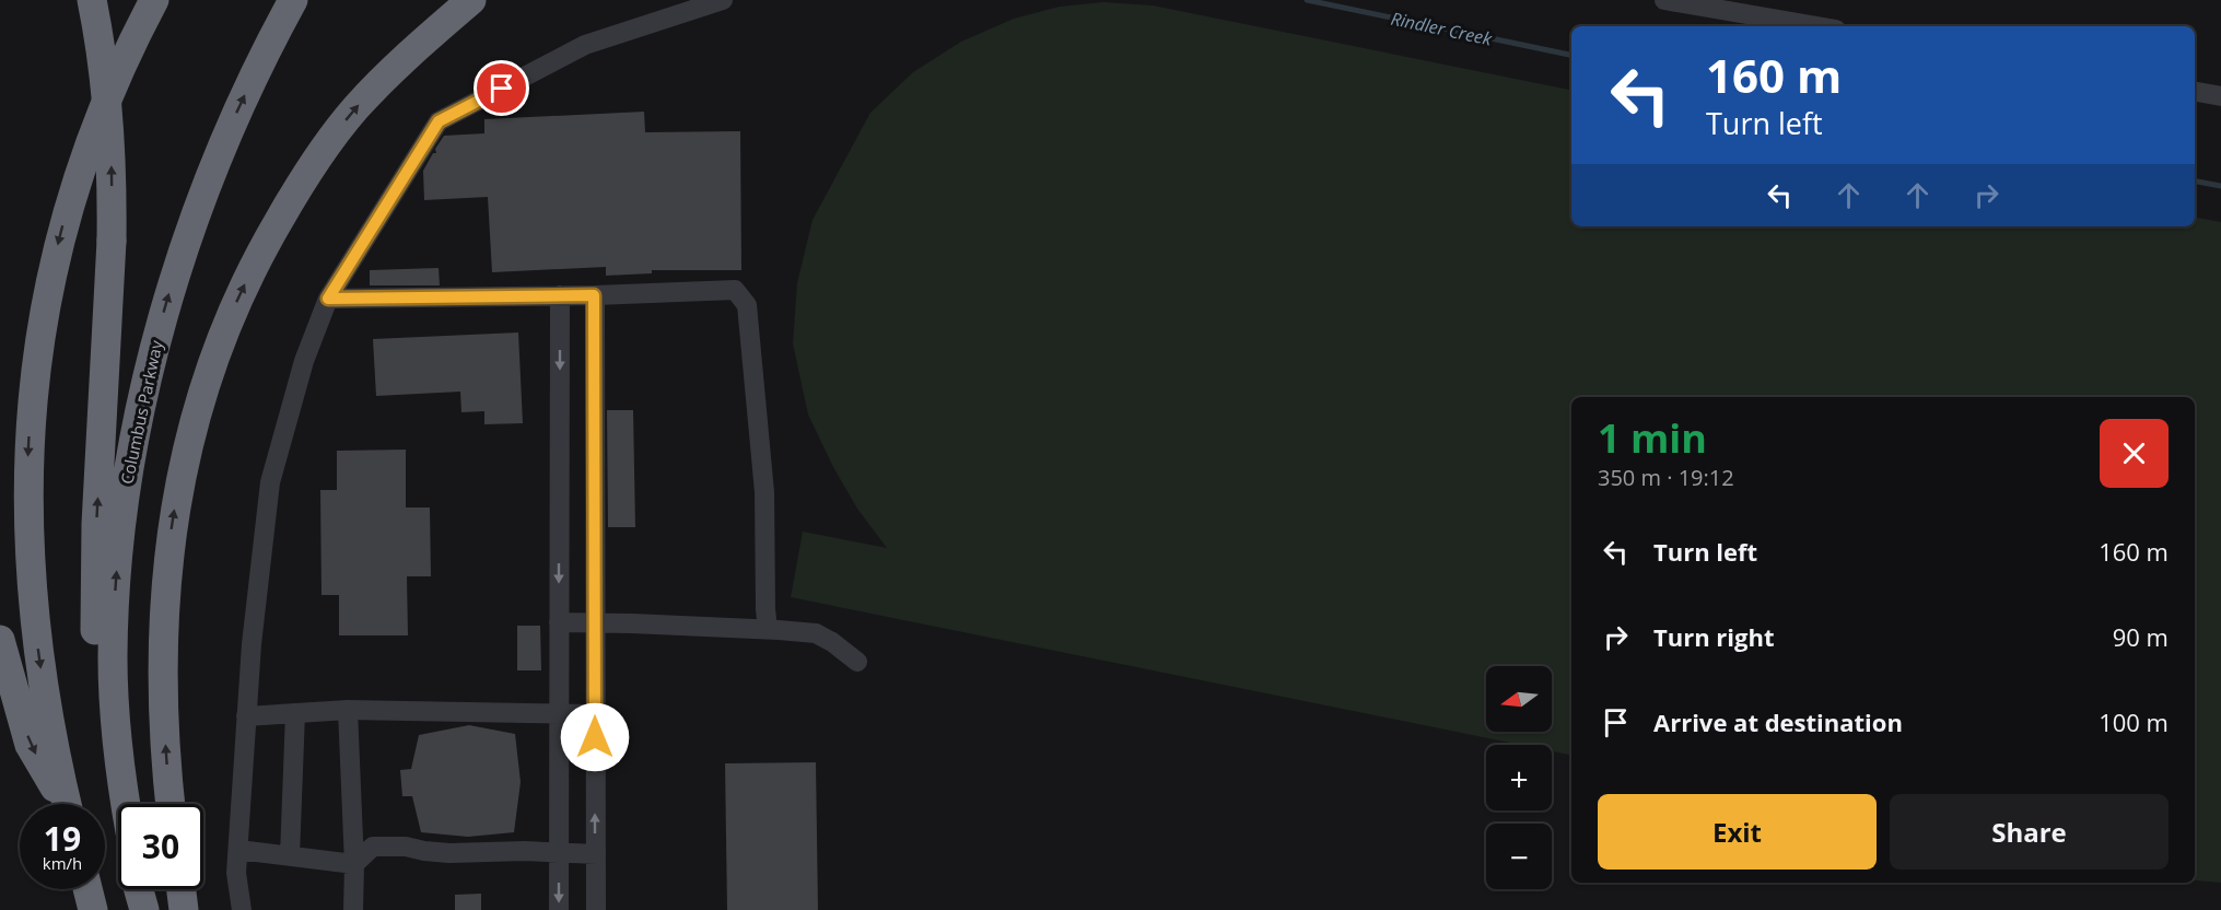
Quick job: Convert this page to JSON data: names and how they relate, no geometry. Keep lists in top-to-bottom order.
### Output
{
  "streets": {
    "highway": ["Columbus Parkway"]
  },
  "water": ["Rindler Creek"],
  "north": "left",
  "page": {
    "turn": ["160 m", "Turn left"],
    "heading": ["1 min", "350 m · 19:12"],
    "list": [
      {
        "name": "Turn left",
        "value": "160 m"
      },
      {
        "name": "Turn right",
        "value": "90 m"
      },
      {
        "name": "Arrive at destination",
        "value": "100 m"
      }
    ],
    "map_buttons": ["+", "−"],
    "buttons": ["Exit", "Share"],
    "speed": "19 km/h",
    "limit": "30"
  }
}
